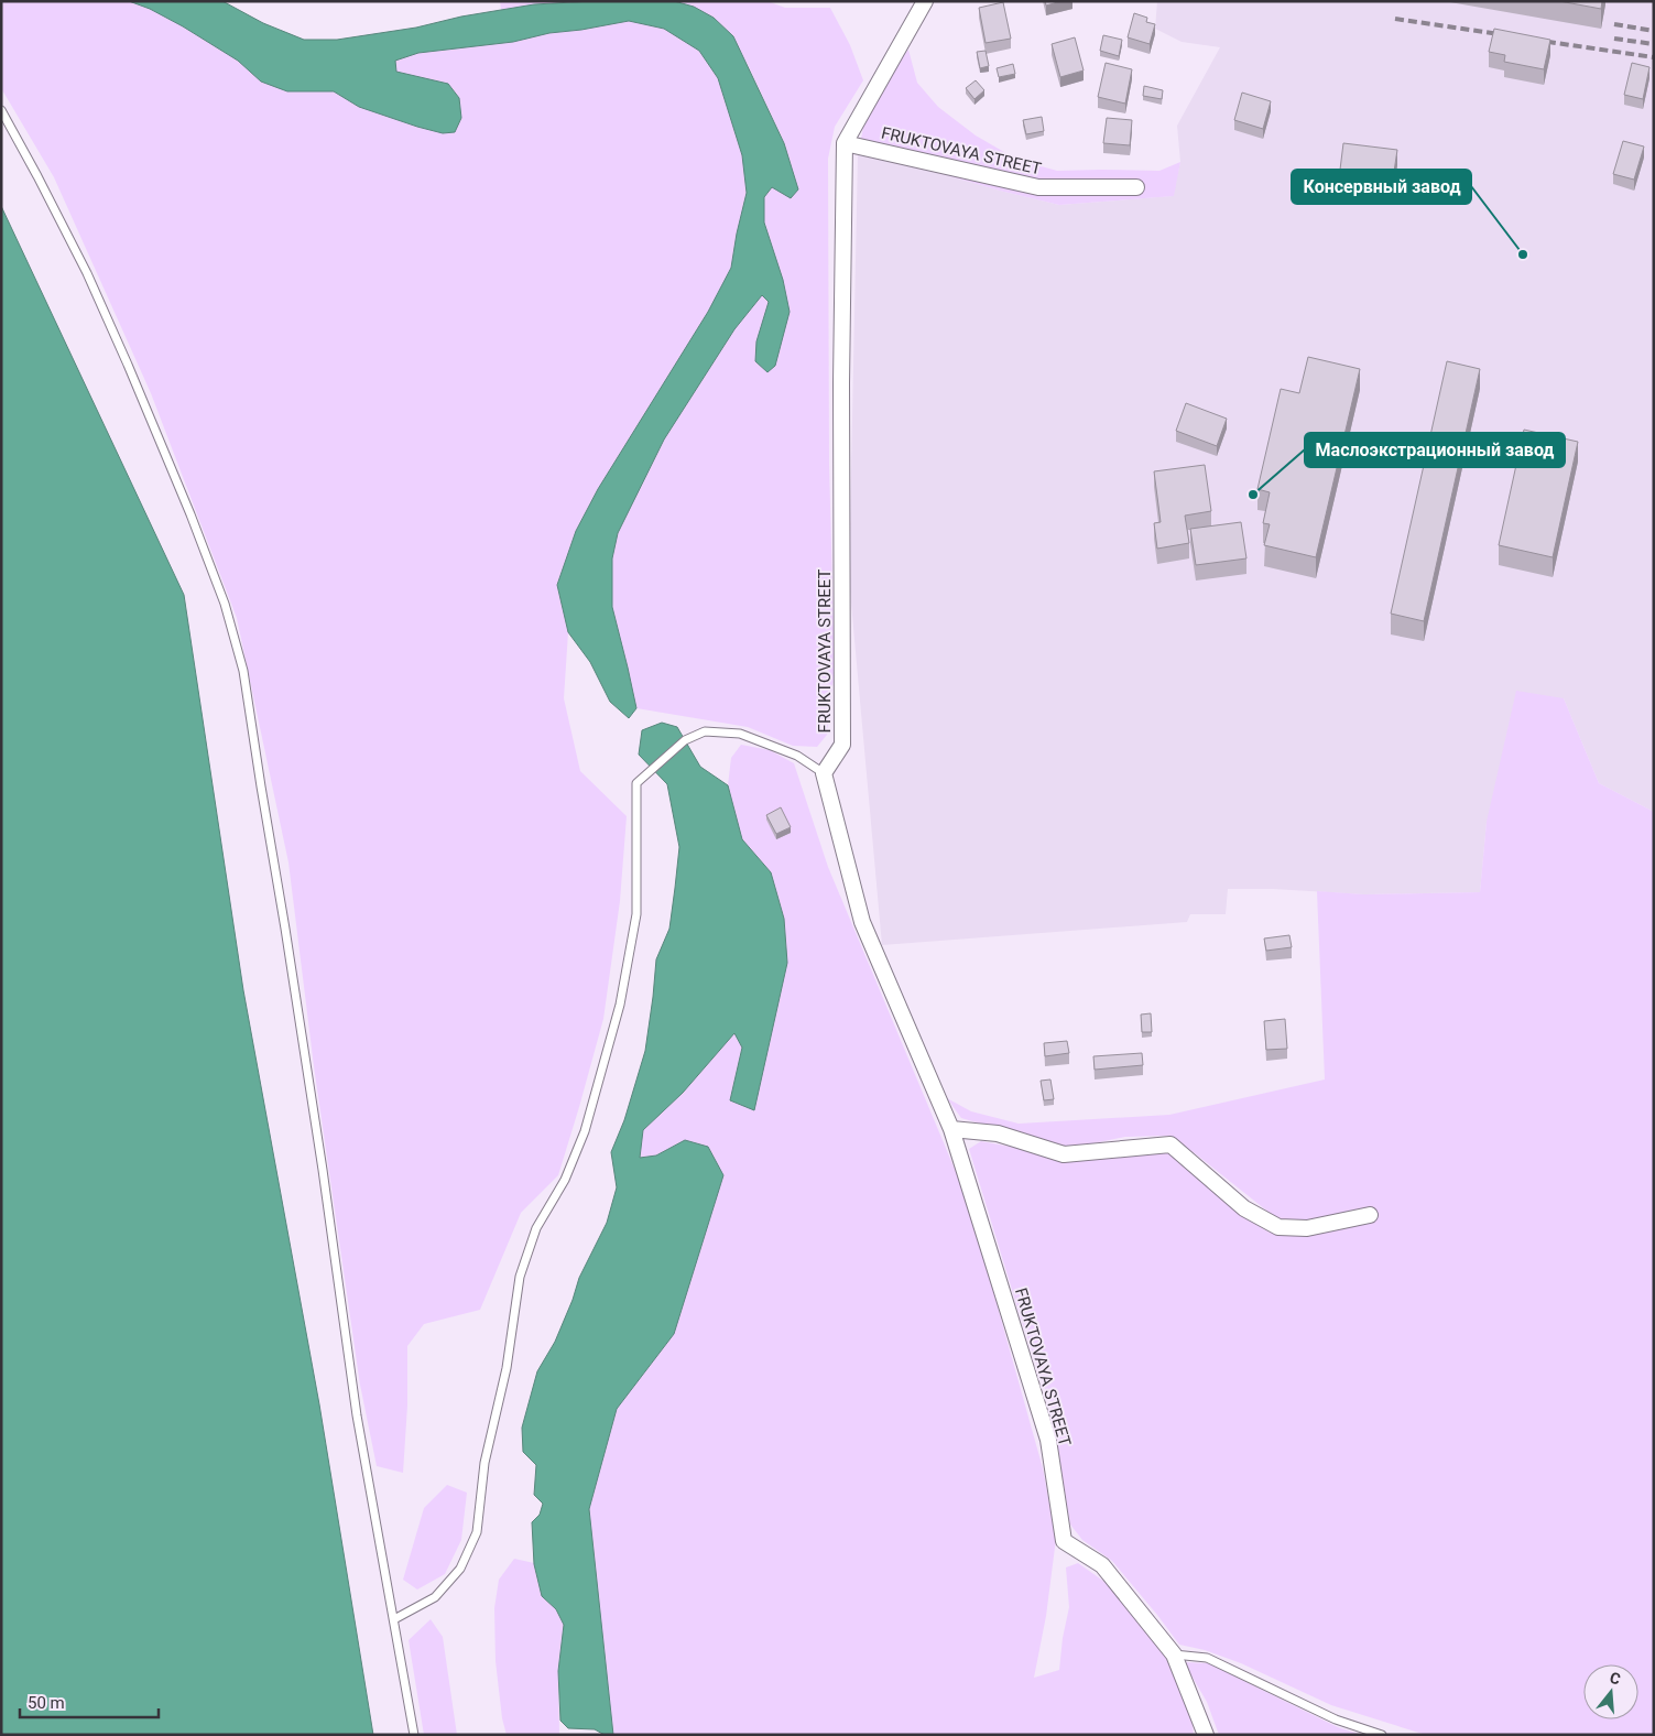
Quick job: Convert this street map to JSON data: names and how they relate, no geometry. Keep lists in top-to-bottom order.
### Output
{
  "streets": {
    "street": ["FRUKTOVAYA STREET"]
  },
  "places": ["Консервный завод", "Маслоэкстрационный завод"],
  "scale_bar": "50 m",
  "north": "top"
}
